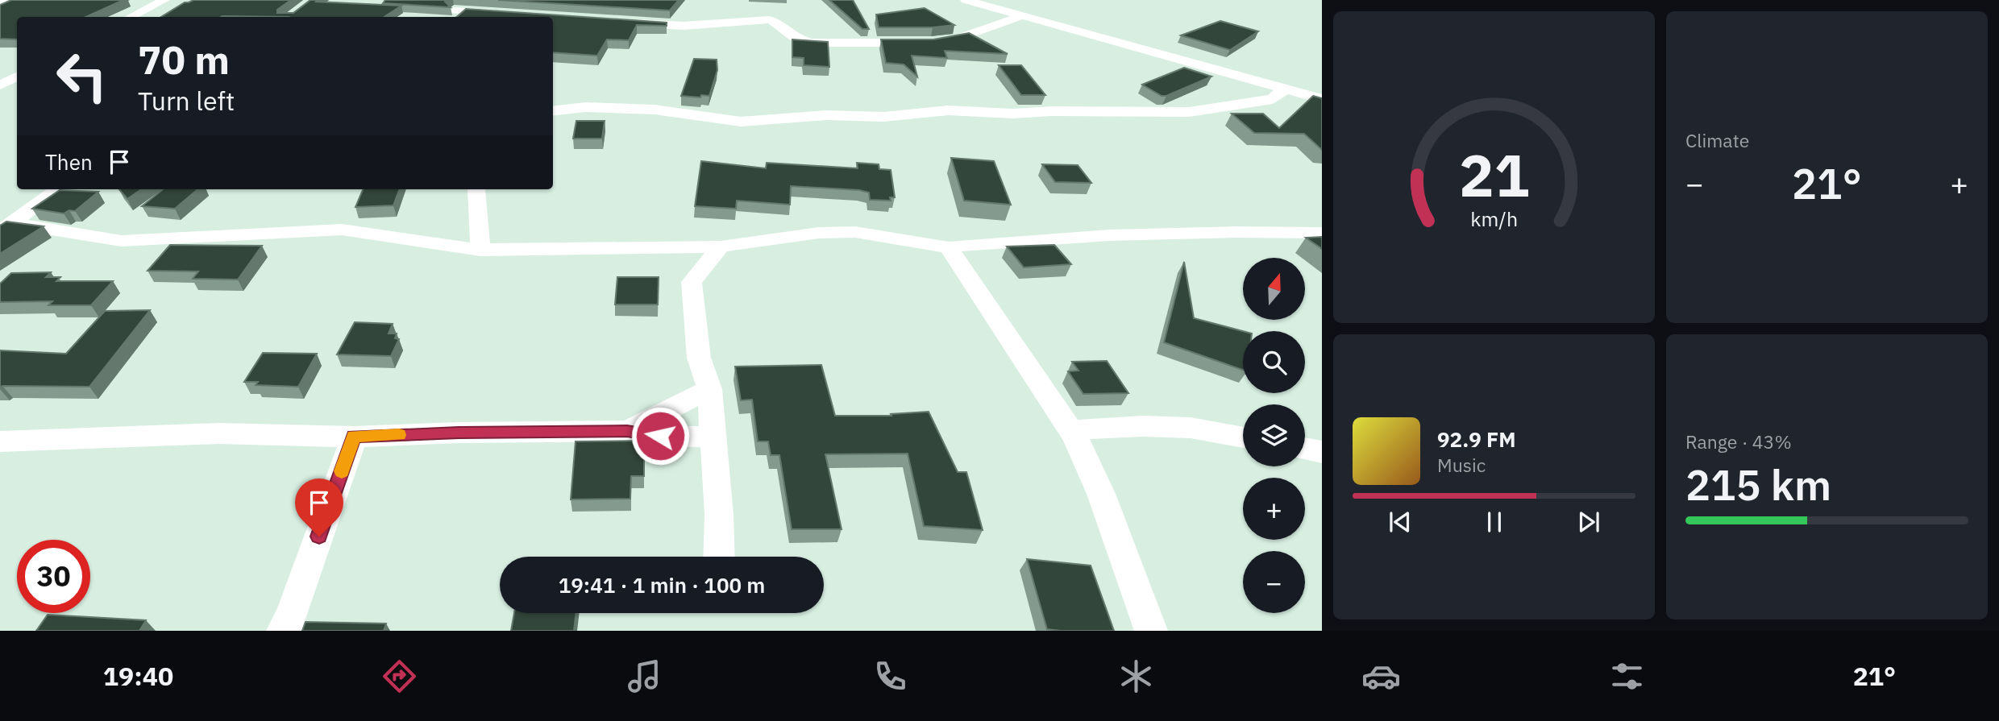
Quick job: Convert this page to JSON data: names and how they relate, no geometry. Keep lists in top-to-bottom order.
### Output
{
  "north": "top",
  "page": {
    "tile": [
      "Climate",
      ["Range · 43%", "215 km"]
    ],
    "turn": ["70 m", "Turn left"],
    "then": "Then",
    "heat": ["−", "21°", "+"],
    "map_buttons": ["+", "−"],
    "song": ["92.9 FM", "Music"],
    "limit": "30",
    "trip": "19:41 · 1 min · 100 m",
    "tabs": ["19:40", "21°"],
    "gauge": ["21", "km/h"]
  }
}
